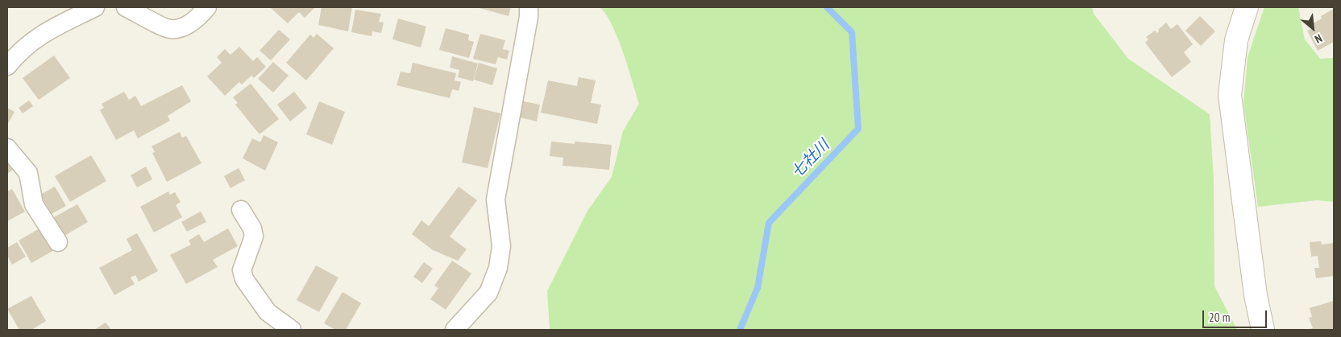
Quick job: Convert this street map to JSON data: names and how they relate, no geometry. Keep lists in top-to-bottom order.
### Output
{
  "water": ["七社川"],
  "scale_bar": "20 m",
  "north": "bottom right"
}
